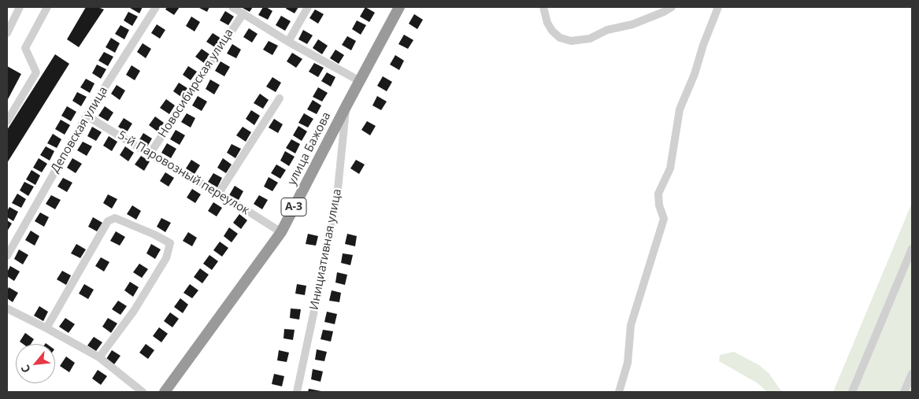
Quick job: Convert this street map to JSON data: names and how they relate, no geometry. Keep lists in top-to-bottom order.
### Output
{
  "streets": {
    "highway": ["улица Бажова", "A-3"],
    "street": [
      "Новосибирская улица",
      "Деповская улица",
      "5-й Паровозный переулок",
      "Инициативная улица"
    ]
  },
  "crossings": [
    ["Новосибирская улица", "5-й Паровозный переулок"],
    ["Деповская улица", "5-й Паровозный переулок"],
    ["улица Бажова", "5-й Паровозный переулок"],
    ["улица Бажова", "Инициативная улица"]
  ],
  "north": "bottom left"
}
